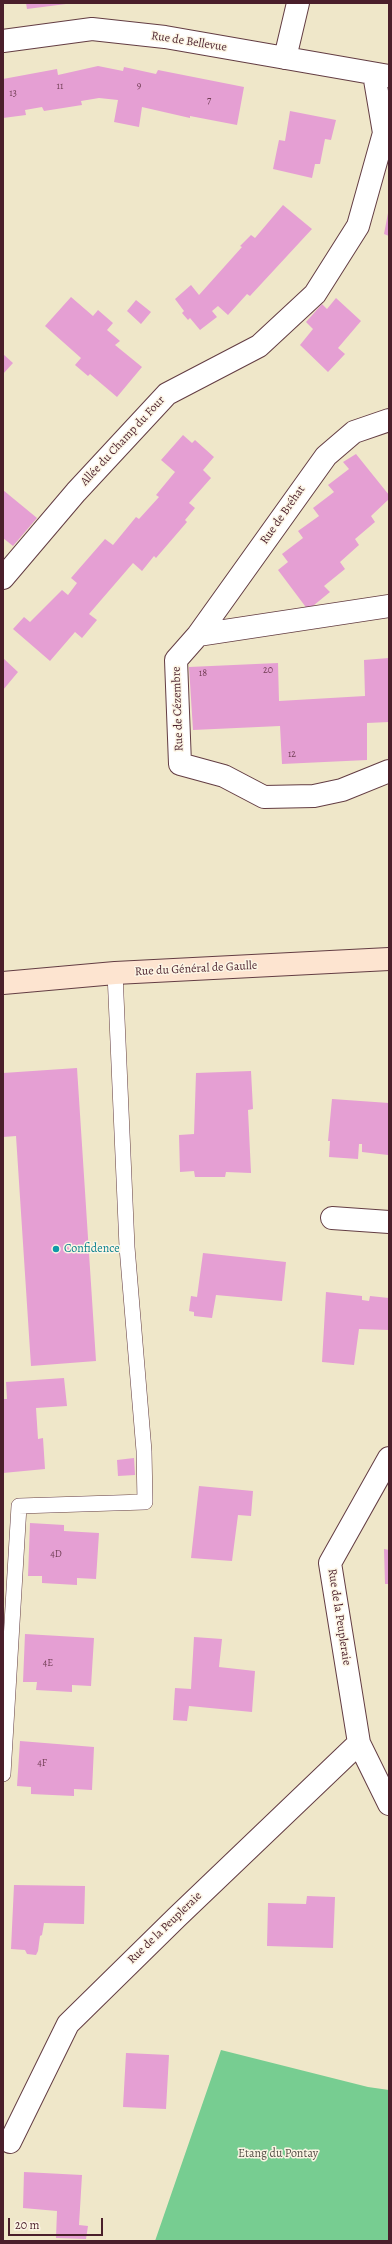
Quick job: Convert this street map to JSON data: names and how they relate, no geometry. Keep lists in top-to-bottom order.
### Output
{
  "streets": {
    "main road": ["Rue du Général de Gaulle"],
    "street": [
      "Rue de Bellevue",
      "Allée du Champ du Four",
      "Rue de Bréhat",
      "Rue de Cézembre",
      "Rue de la Peupleraie"
    ]
  },
  "crossings": [
    ["Rue de Bellevue", "Allée du Champ du Four"],
    ["Rue de Bréhat", "Rue de Cézembre"]
  ],
  "parks": ["Etang du Pontay"],
  "places": ["Confidence"],
  "house_numbers": [
    "9",
    "11",
    "13",
    "7",
    "20",
    "18",
    "12",
    "4D",
    "4E",
    "4F"
  ],
  "scale_bar": "20 m"
}
